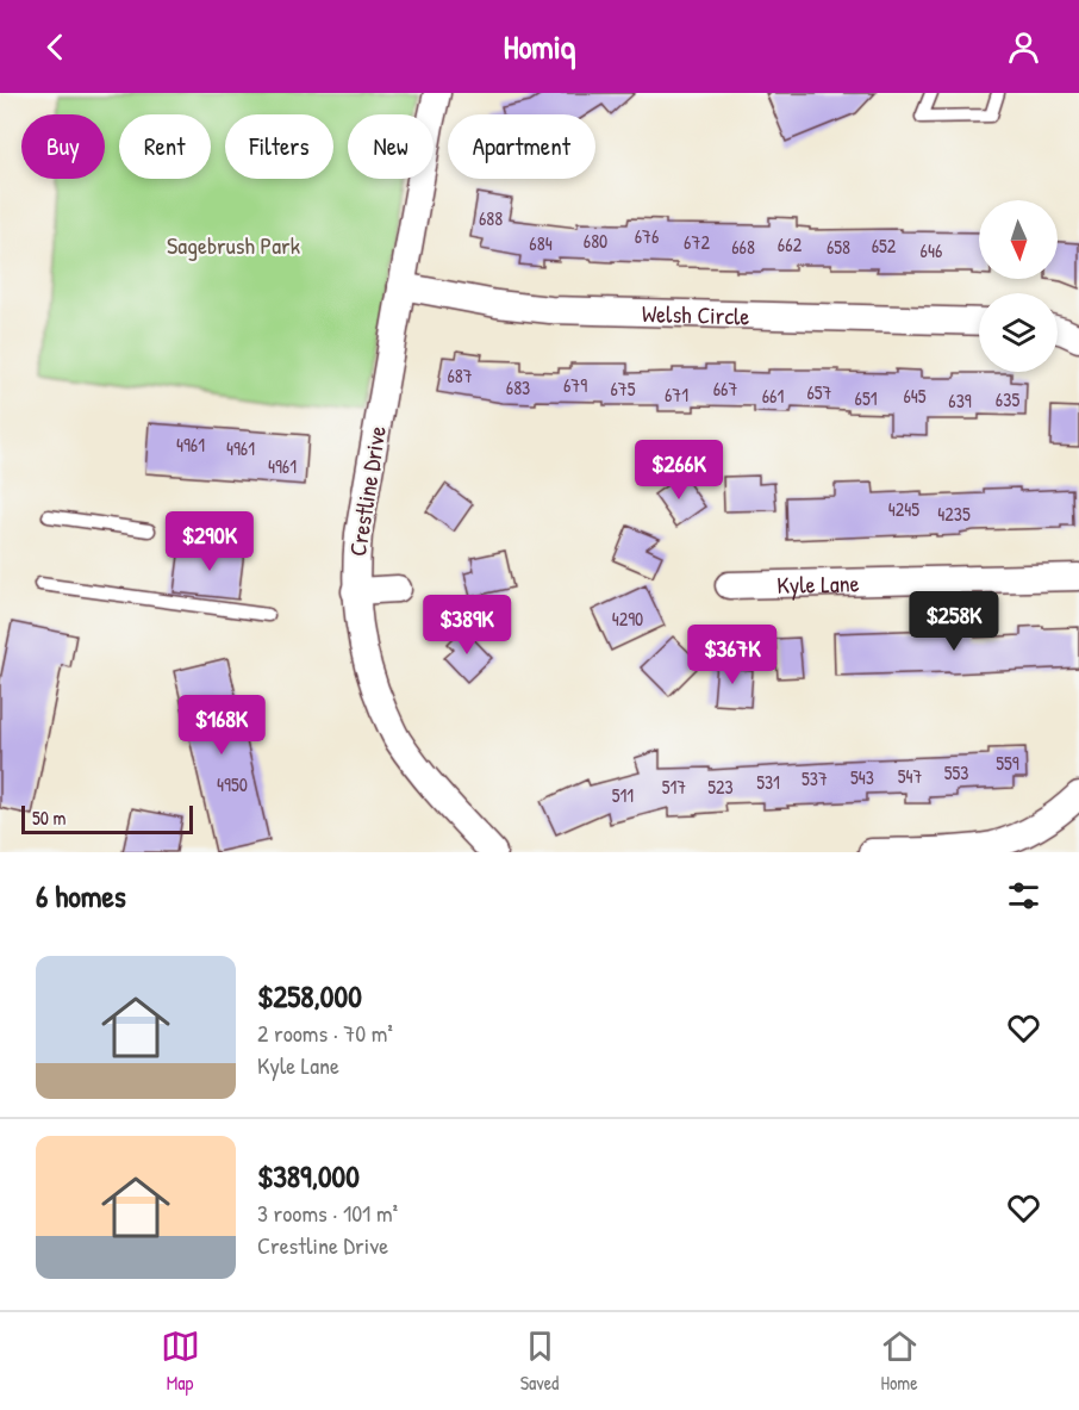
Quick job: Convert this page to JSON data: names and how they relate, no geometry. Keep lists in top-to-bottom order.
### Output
{
  "streets": {
    "street": ["Welsh Circle", "Crestline Drive", "Kyle Lane"]
  },
  "crossings": [
    ["Welsh Circle", "Crestline Drive"]
  ],
  "parks": ["Sagebrush Park"],
  "house_numbers": [
    "688",
    "676",
    "680",
    "672",
    "684",
    "662",
    "652",
    "668",
    "658",
    "646",
    "687",
    "679",
    "683",
    "675",
    "667",
    "657",
    "671",
    "661",
    "645",
    "651",
    "635",
    "639",
    "4961",
    "4961",
    "4961",
    "4245",
    "4235",
    "4290",
    "559",
    "553",
    "547",
    "543",
    "537",
    "531",
    "4950",
    "517",
    "523",
    "511"
  ],
  "scale_bar": "50 m",
  "north": "bottom",
  "page": {
    "header": "Homiq",
    "chip": [
      "Buy",
      "Rent",
      "Filters",
      "New",
      "Apartment"
    ],
    "price": [
      "$266K",
      "$290K",
      "$258K",
      "$389K",
      "$367K",
      "$168K"
    ],
    "scale": "50 m",
    "heading": "6 homes",
    "list": [
      {
        "name": "$258,000",
        "note": "2 rooms · 70 m² · Kyle Lane"
      },
      {
        "name": "$389,000",
        "note": "3 rooms · 101 m² · Crestline Drive"
      }
    ],
    "tabs": ["Map", "Saved", "Home"]
  }
}
